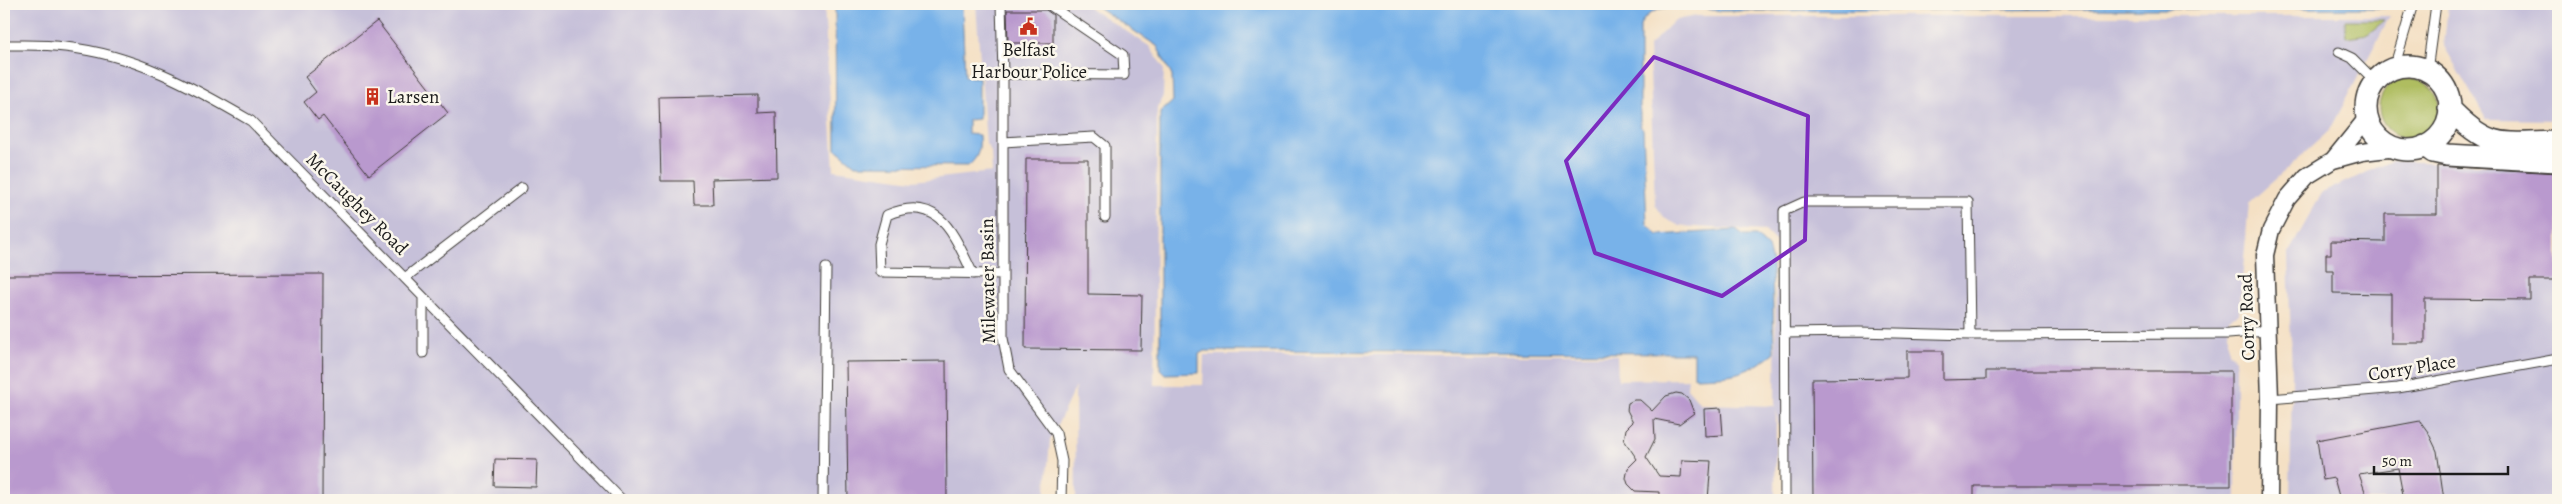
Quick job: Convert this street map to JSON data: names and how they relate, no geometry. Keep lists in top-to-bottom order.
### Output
{
  "streets": {
    "street": ["Corry Road"],
    "lane": ["McCaughey Road", "Milewater Basin", "Corry Place"]
  },
  "crossings": [
    ["Corry Road", "Corry Place"]
  ],
  "places": {
    "public building": ["Belfast Harbour Police"],
    "building": ["Larsen"]
  },
  "scale_bar": "50 m"
}
